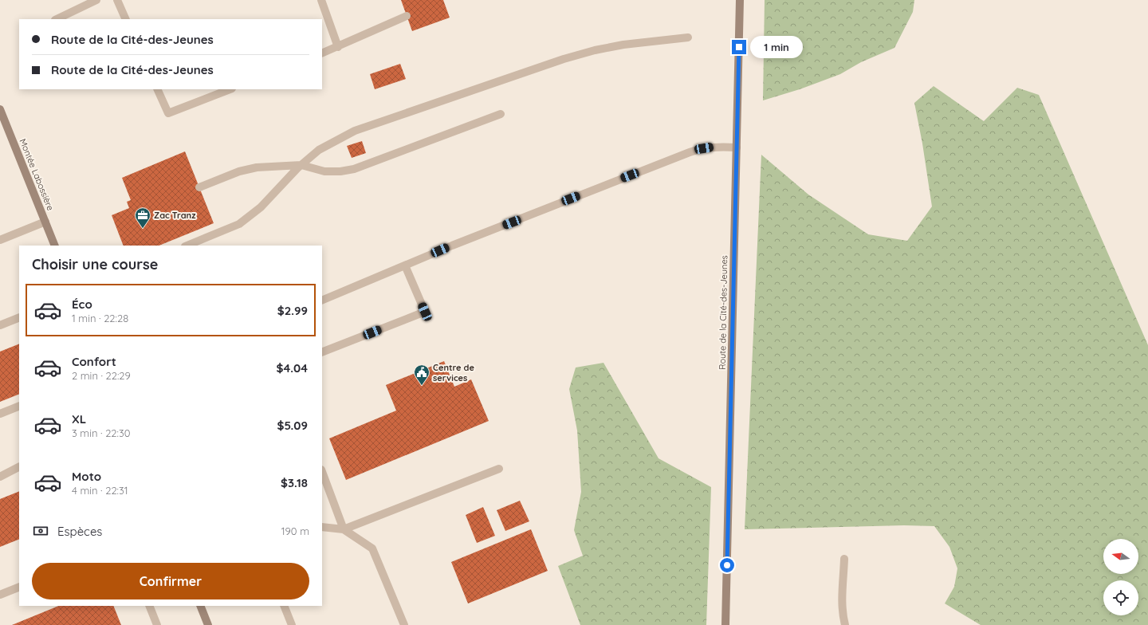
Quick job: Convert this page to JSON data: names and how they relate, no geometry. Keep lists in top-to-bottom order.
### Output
{
  "streets": {
    "main road": ["Montée Labossière", "Route de la Cité-des-Jeunes"]
  },
  "places": {
    "office": ["Zac Tranz"],
    "public building": ["Centre de services"]
  },
  "north": "left",
  "page": {
    "banner": ["Route de la Cité-des-Jeunes", "Route de la Cité-des-Jeunes"],
    "bubble": "1 min",
    "heading": "Choisir une course",
    "list": [
      {
        "name": "Éco",
        "note": "1 min · 22:28",
        "value": "$2.99"
      },
      {
        "name": "Confort",
        "note": "2 min · 22:29",
        "value": "$4.04"
      },
      {
        "name": "XL",
        "note": "3 min · 22:30",
        "value": "$5.09"
      },
      {
        "name": "Moto",
        "note": "4 min · 22:31",
        "value": "$3.18"
      }
    ],
    "pay": ["Espèces", "190 m"],
    "buttons": "Confirmer"
  }
}
